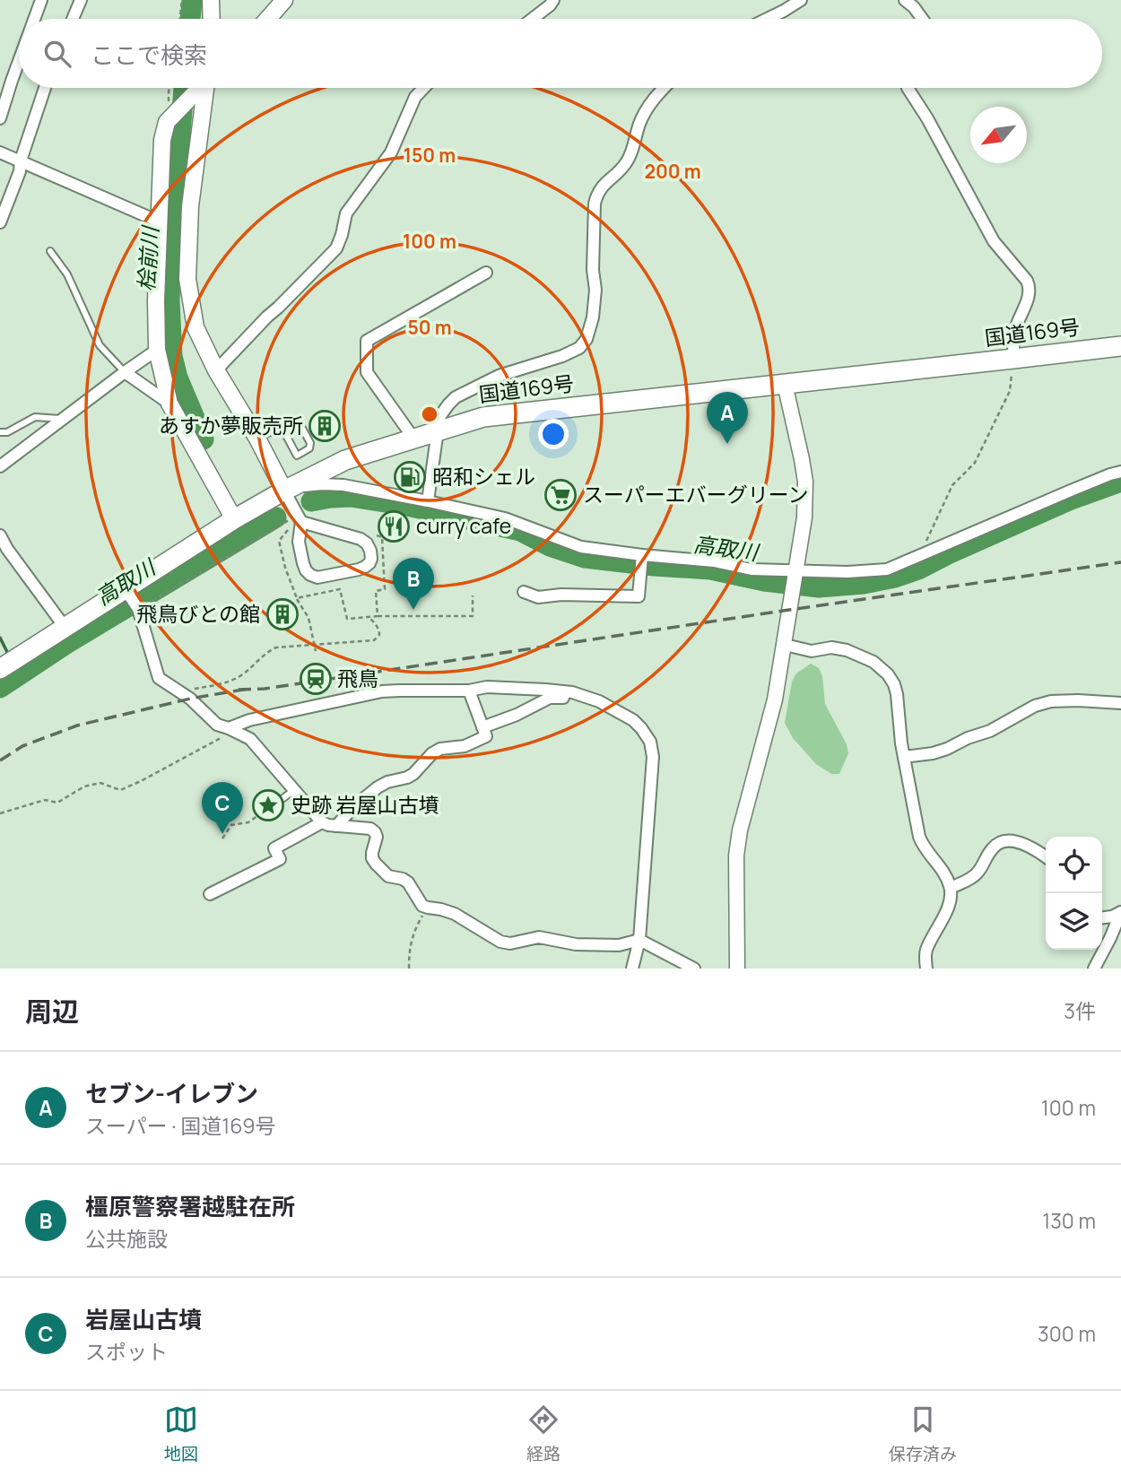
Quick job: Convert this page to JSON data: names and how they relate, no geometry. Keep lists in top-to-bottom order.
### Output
{
  "streets": {
    "highway": ["国道169号"]
  },
  "water": ["桧前川", "高取川"],
  "places": {
    "building": ["あすか夢販売所", "飛鳥びとの館"],
    "fuel station": ["昭和シェル"],
    "supermarket": ["スーパーエバーグリーン"],
    "restaurant": ["curry cafe"],
    "station": ["飛鳥"],
    "place": ["史跡 岩屋山古墳"]
  },
  "north": "bottom left",
  "page": {
    "search": "ここで検索",
    "pins": ["A", "B", "C"],
    "heading": ["周辺", "3件"],
    "list": [
      {
        "mark": "A",
        "name": "セブン-イレブン",
        "note": "スーパー · 国道169号",
        "value": "100 m"
      },
      {
        "mark": "B",
        "name": "橿原警察署越駐在所",
        "note": "公共施設",
        "value": "130 m"
      },
      {
        "mark": "C",
        "name": "岩屋山古墳",
        "note": "スポット",
        "value": "300 m"
      }
    ],
    "nav": ["地図", "経路", "保存済み"]
  },
  "rings": [
    "150 m",
    "200 m",
    "100 m",
    "50 m"
  ]
}
